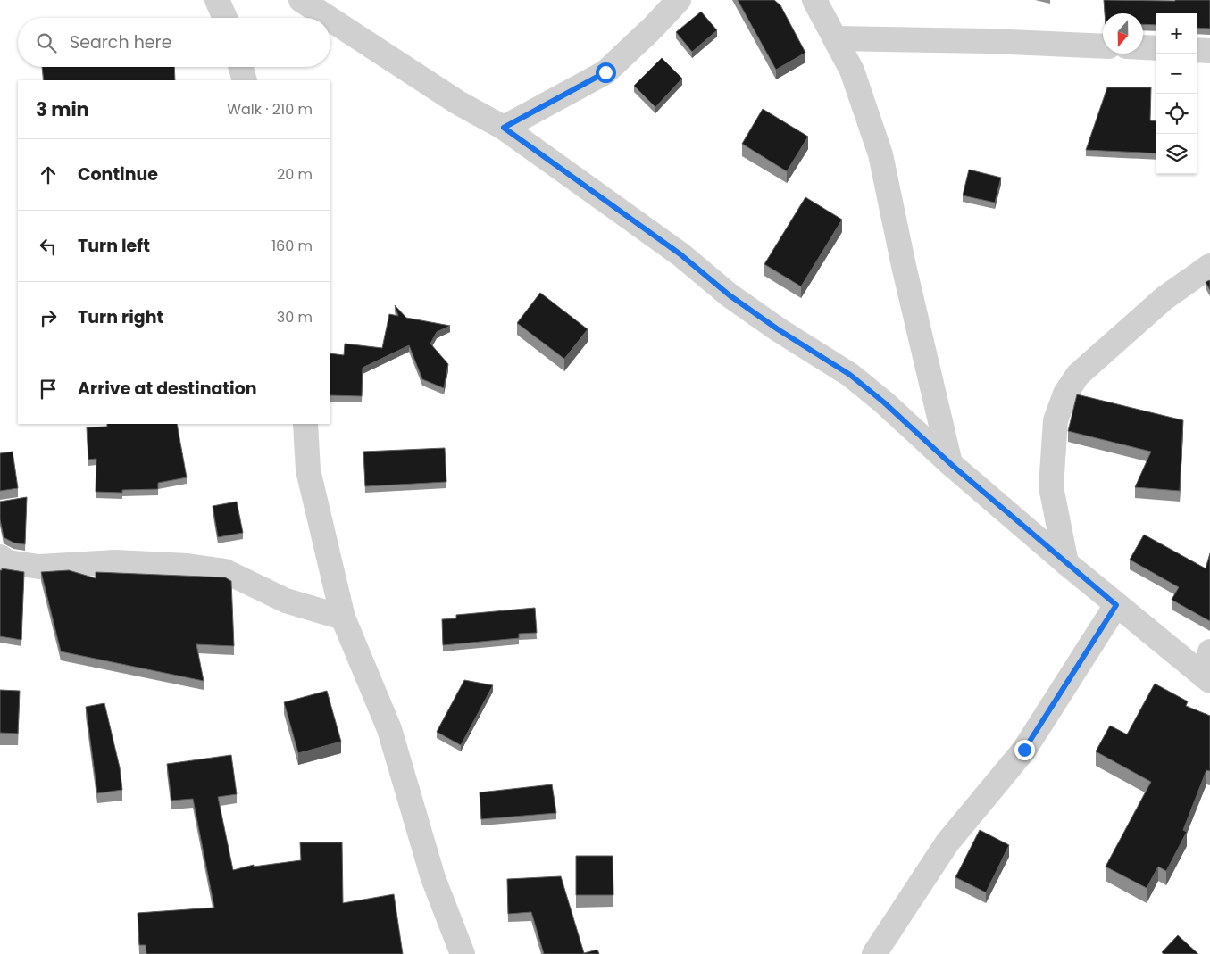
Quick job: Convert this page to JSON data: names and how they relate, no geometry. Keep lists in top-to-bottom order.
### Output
{
  "north": "bottom",
  "page": {
    "map_buttons": ["+", "−"],
    "search": "Search here",
    "heading": ["3 min", "Walk · 210 m"],
    "list": [
      ["Continue", "20 m"],
      ["Turn left", "160 m"],
      ["Turn right", "30 m"],
      "Arrive at destination"
    ]
  }
}
